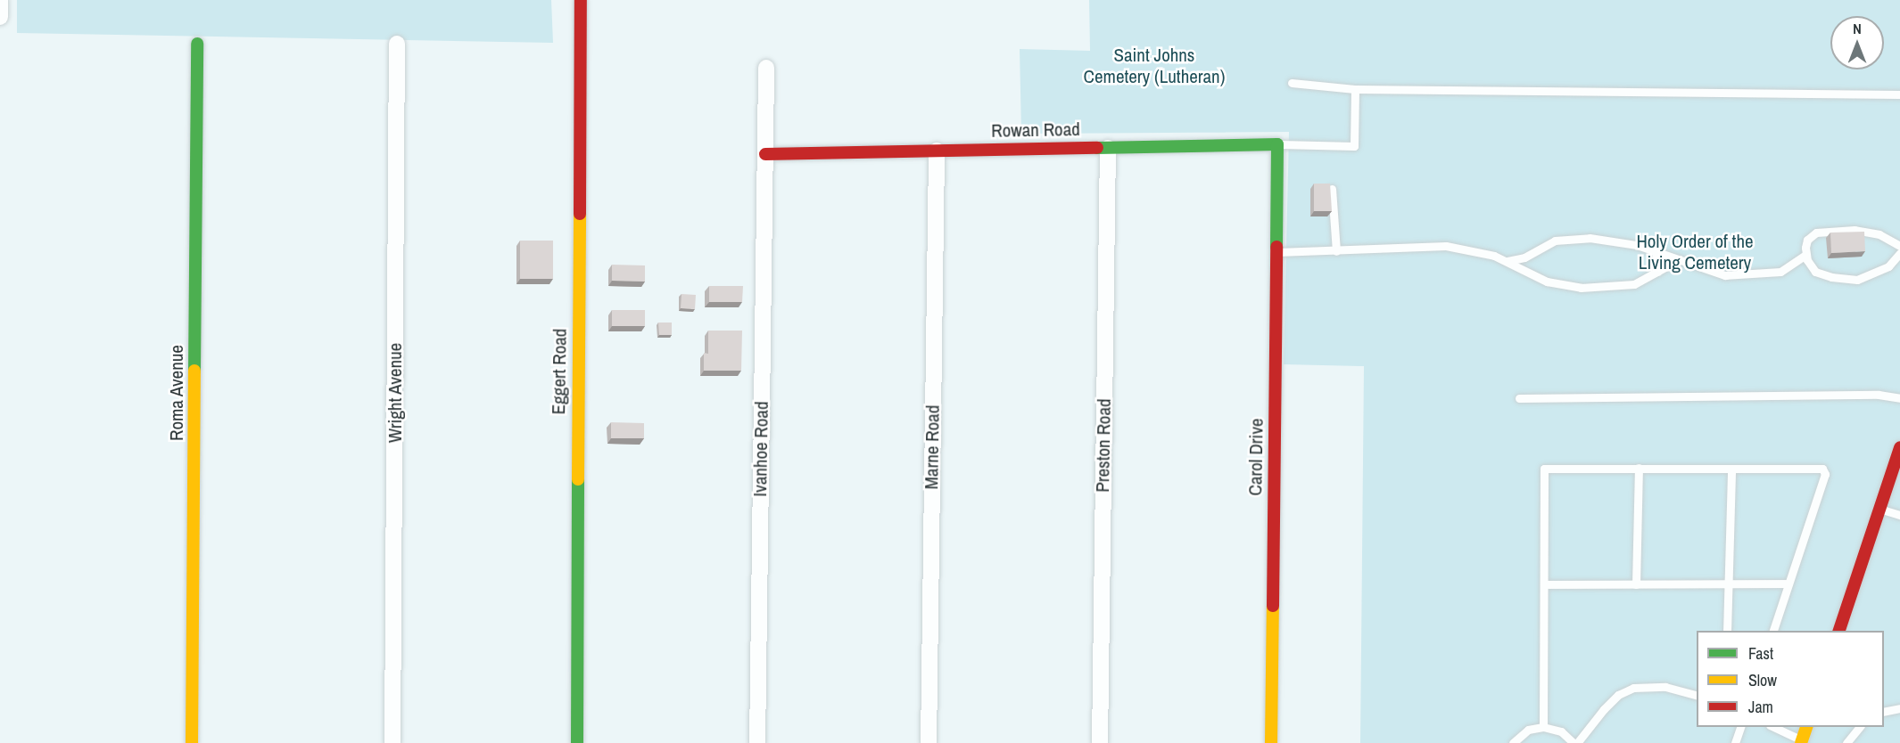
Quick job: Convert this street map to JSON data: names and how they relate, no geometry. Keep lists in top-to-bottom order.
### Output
{
  "streets": {
    "street": [
      "Rowan Road",
      "Eggert Road",
      "Roma Avenue",
      "Wright Avenue",
      "Preston Road",
      "Marne Road",
      "Ivanhoe Road",
      "Carol Drive"
    ]
  },
  "crossings": [
    ["Rowan Road", "Preston Road"],
    ["Rowan Road", "Marne Road"],
    ["Rowan Road", "Ivanhoe Road"],
    ["Rowan Road", "Carol Drive"]
  ],
  "parks": ["Saint Johns Cemetery (Lutheran)", "Holy Order of the Living Cemetery"],
  "legend": ["Fast", "Slow", "Jam"],
  "north": "top"
}
